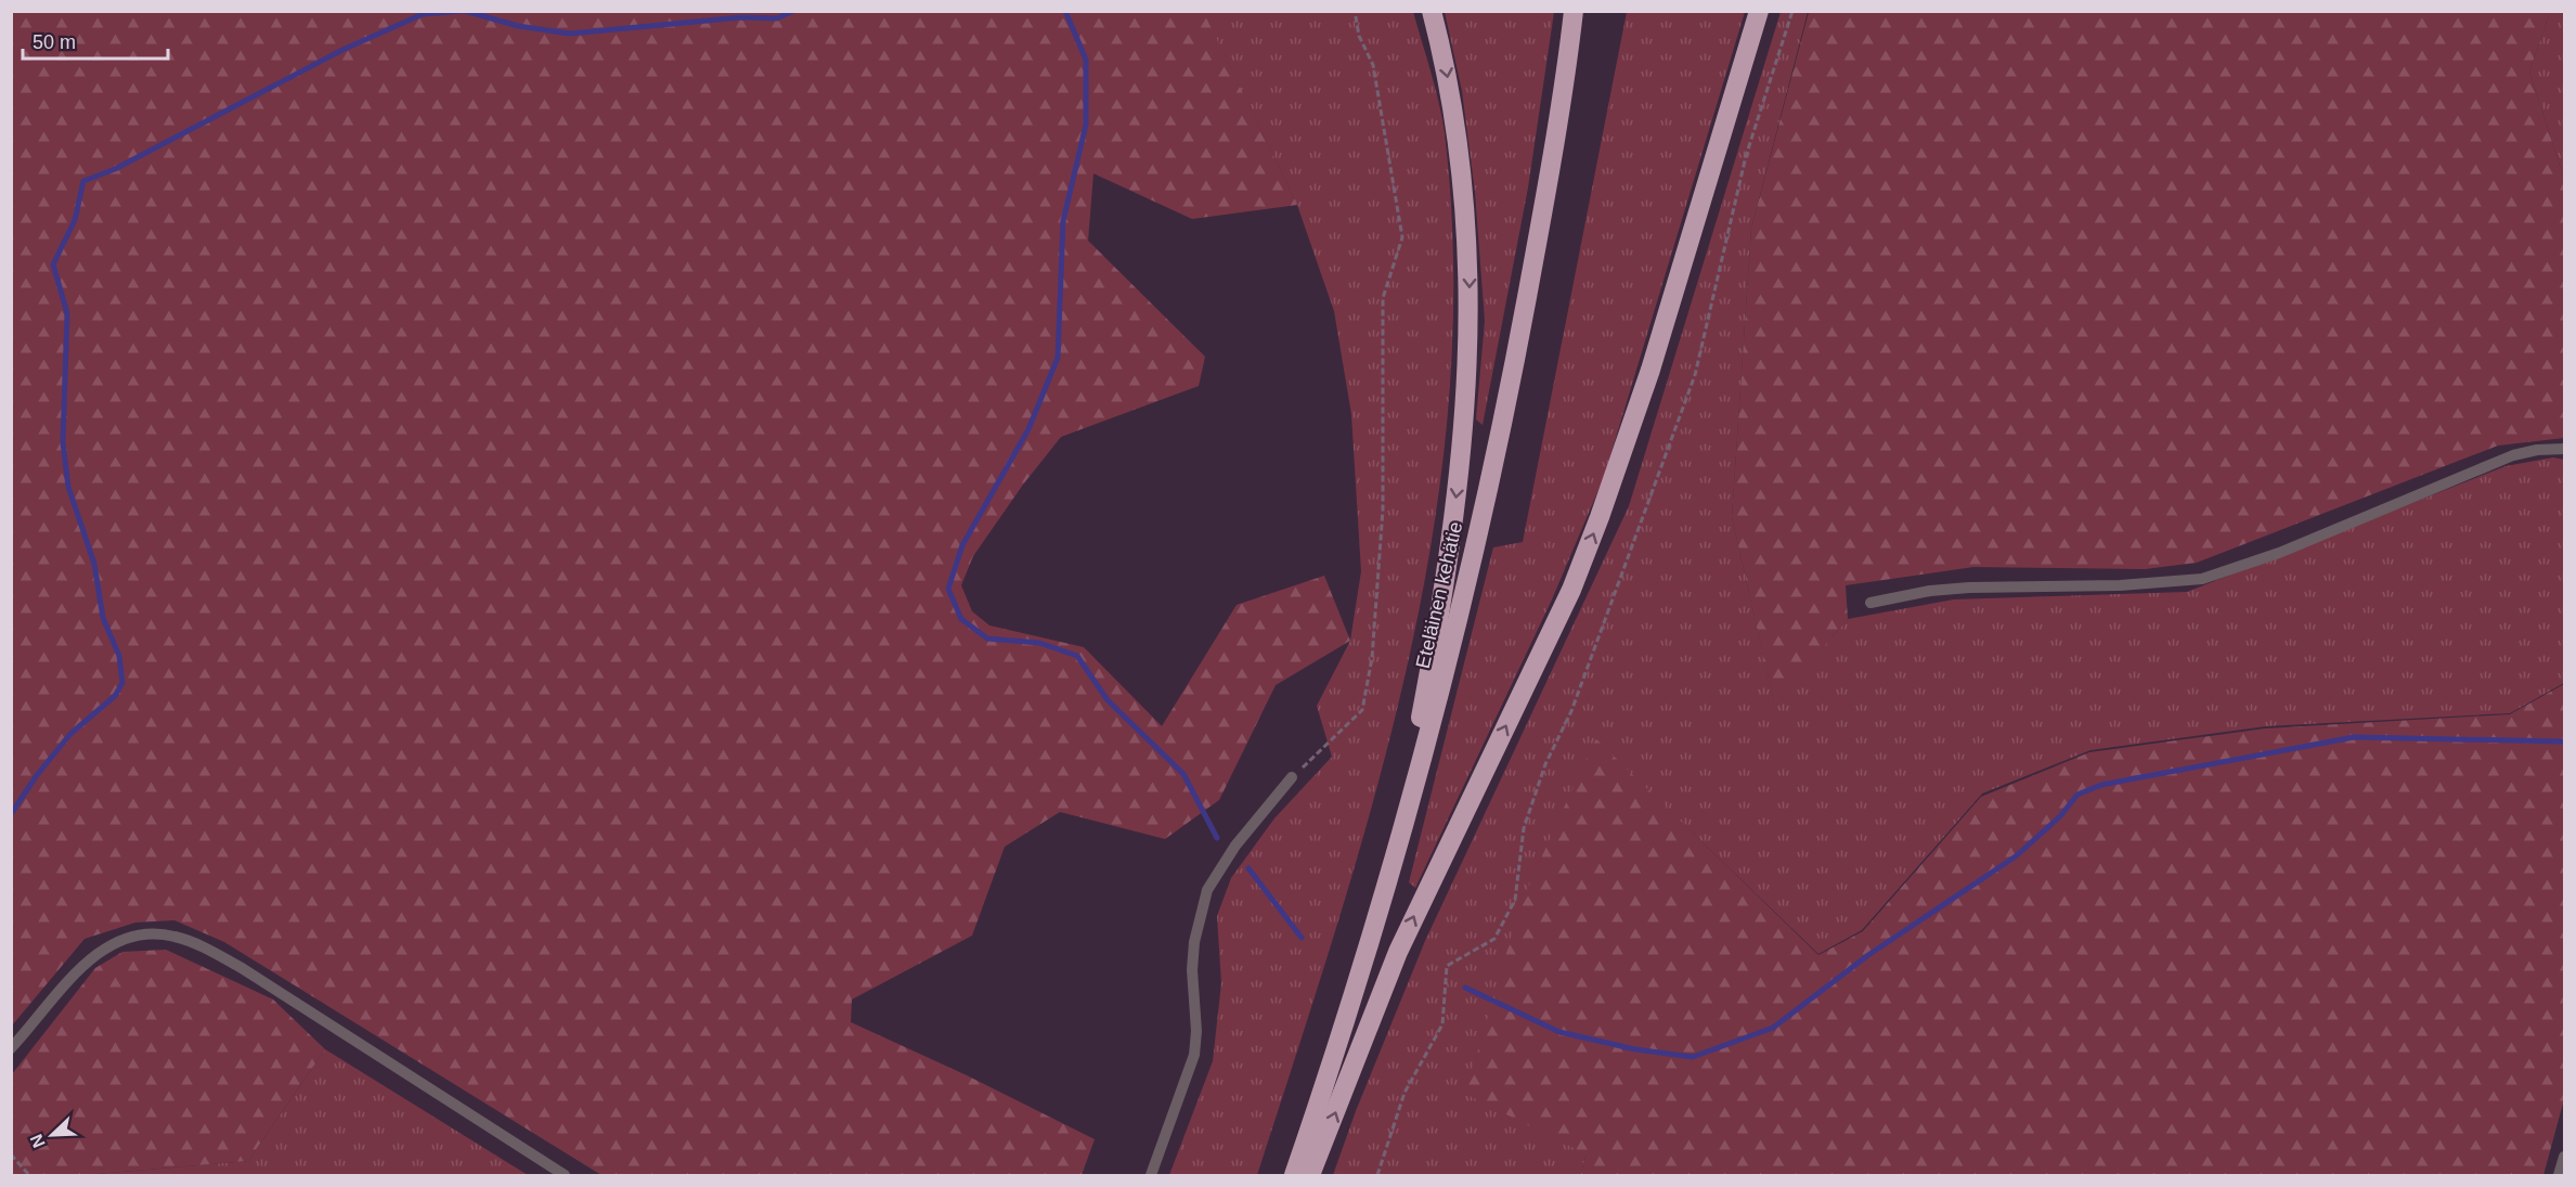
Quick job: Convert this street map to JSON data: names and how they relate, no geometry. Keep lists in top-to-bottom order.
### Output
{
  "streets": {
    "highway": ["Eteläinen kehätie"]
  },
  "scale_bar": "50 m",
  "north": "bottom left"
}
